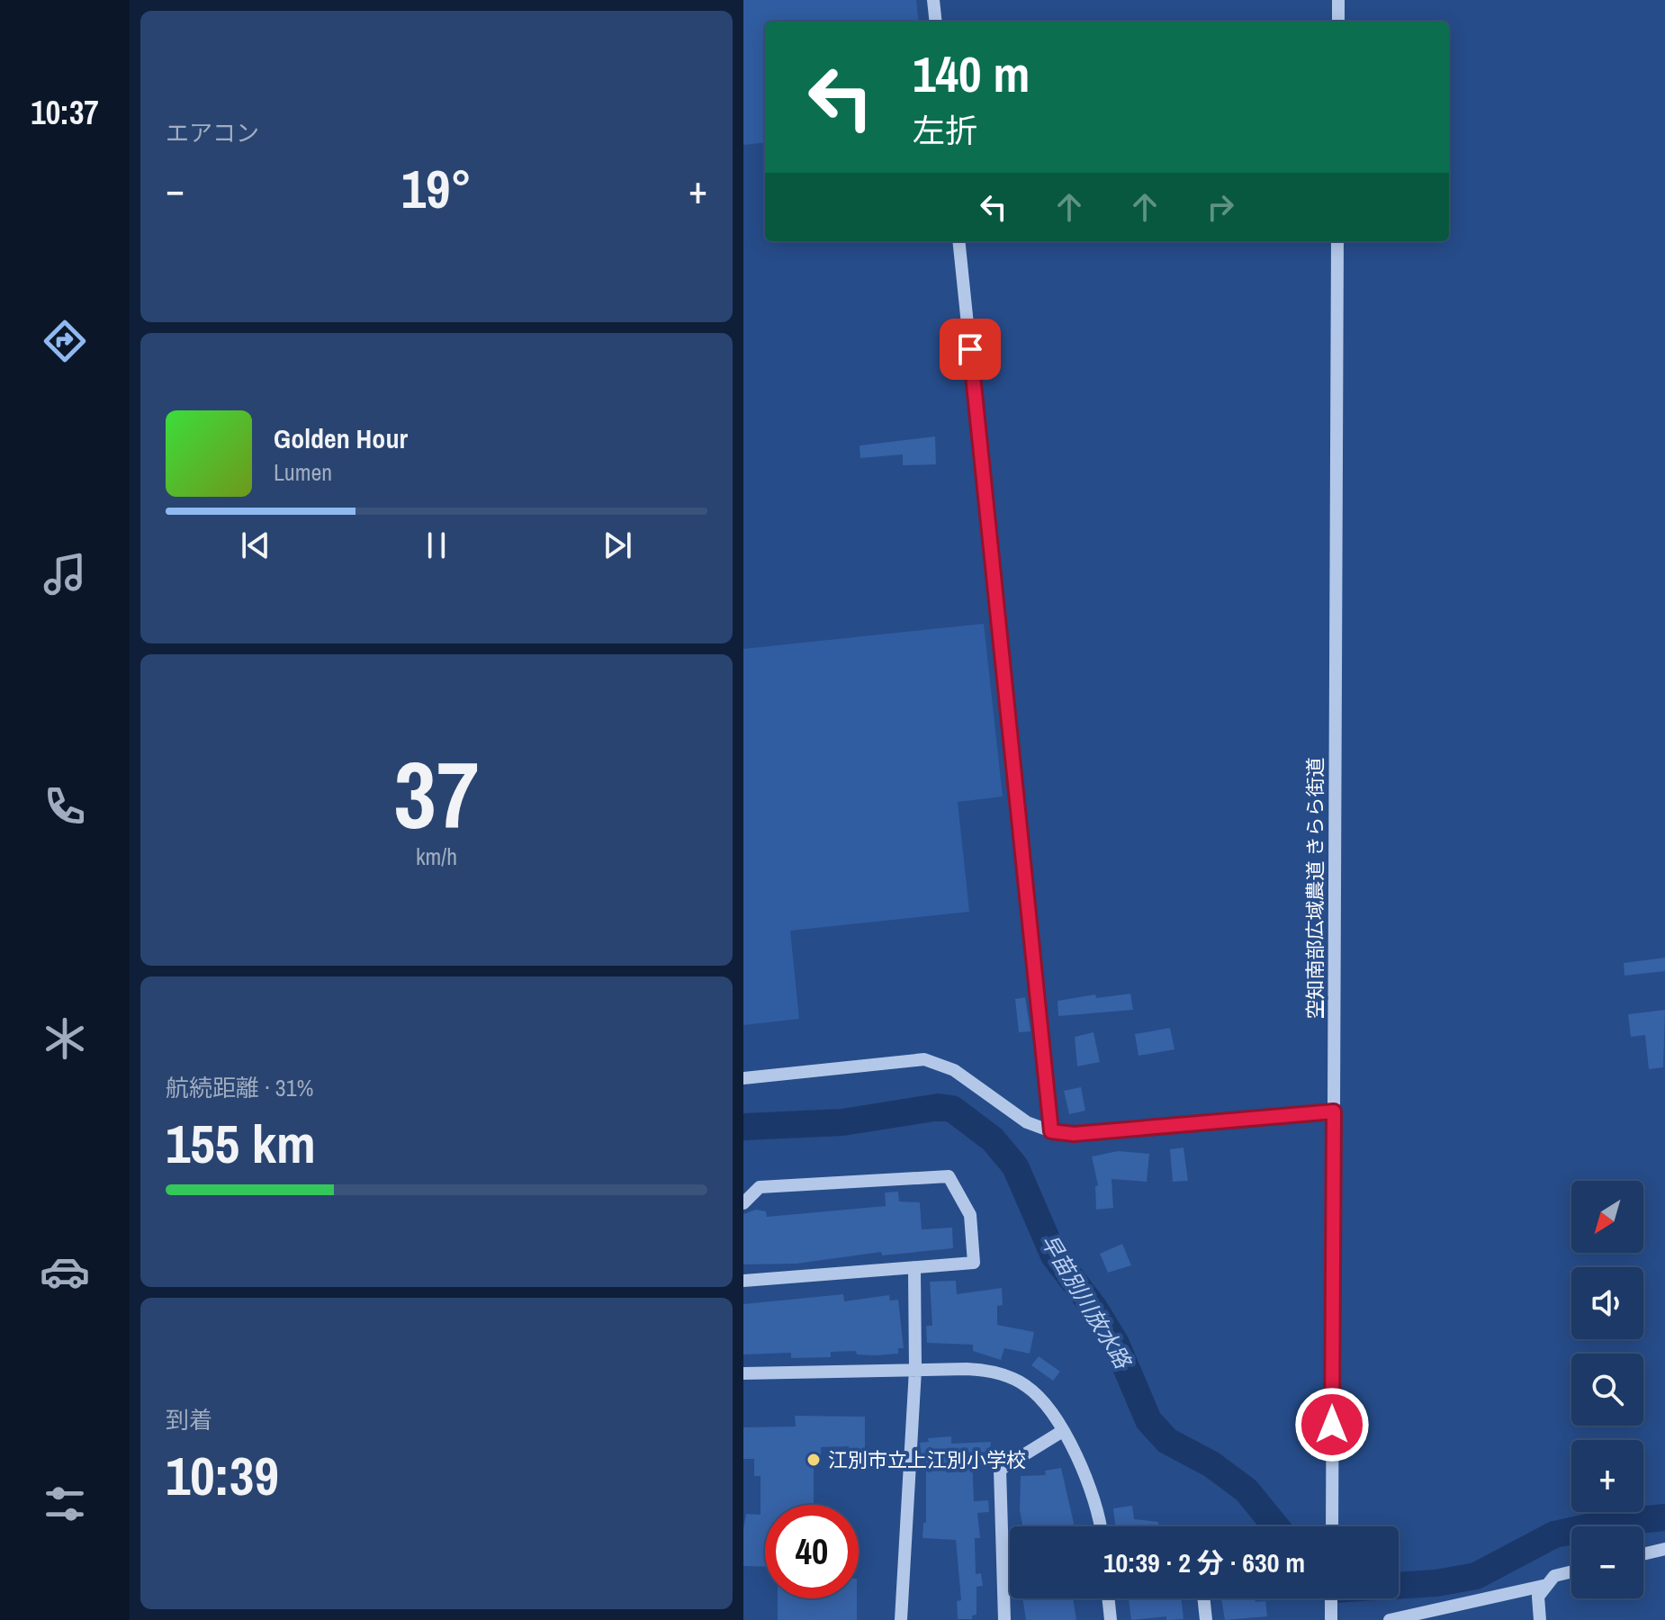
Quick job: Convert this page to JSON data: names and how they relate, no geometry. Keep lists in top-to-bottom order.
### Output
{
  "streets": {
    "street": ["空知南部広域農道 きらら街道"]
  },
  "water": ["早苗別川放水路"],
  "places": ["江別市立上江別小学校"],
  "north": "bottom left",
  "page": {
    "tabs": "10:37",
    "tile": [
      "エアコン",
      ["37", "km/h"],
      ["航続距離 · 31%", "155 km"],
      ["到着", "10:39"]
    ],
    "turn": ["140 m", "左折"],
    "heat": ["−", "19°", "+"],
    "song": ["Golden Hour", "Lumen"],
    "map_buttons": ["+", "−"],
    "limit": "40",
    "trip": "10:39 · 2 分 · 630 m"
  }
}
